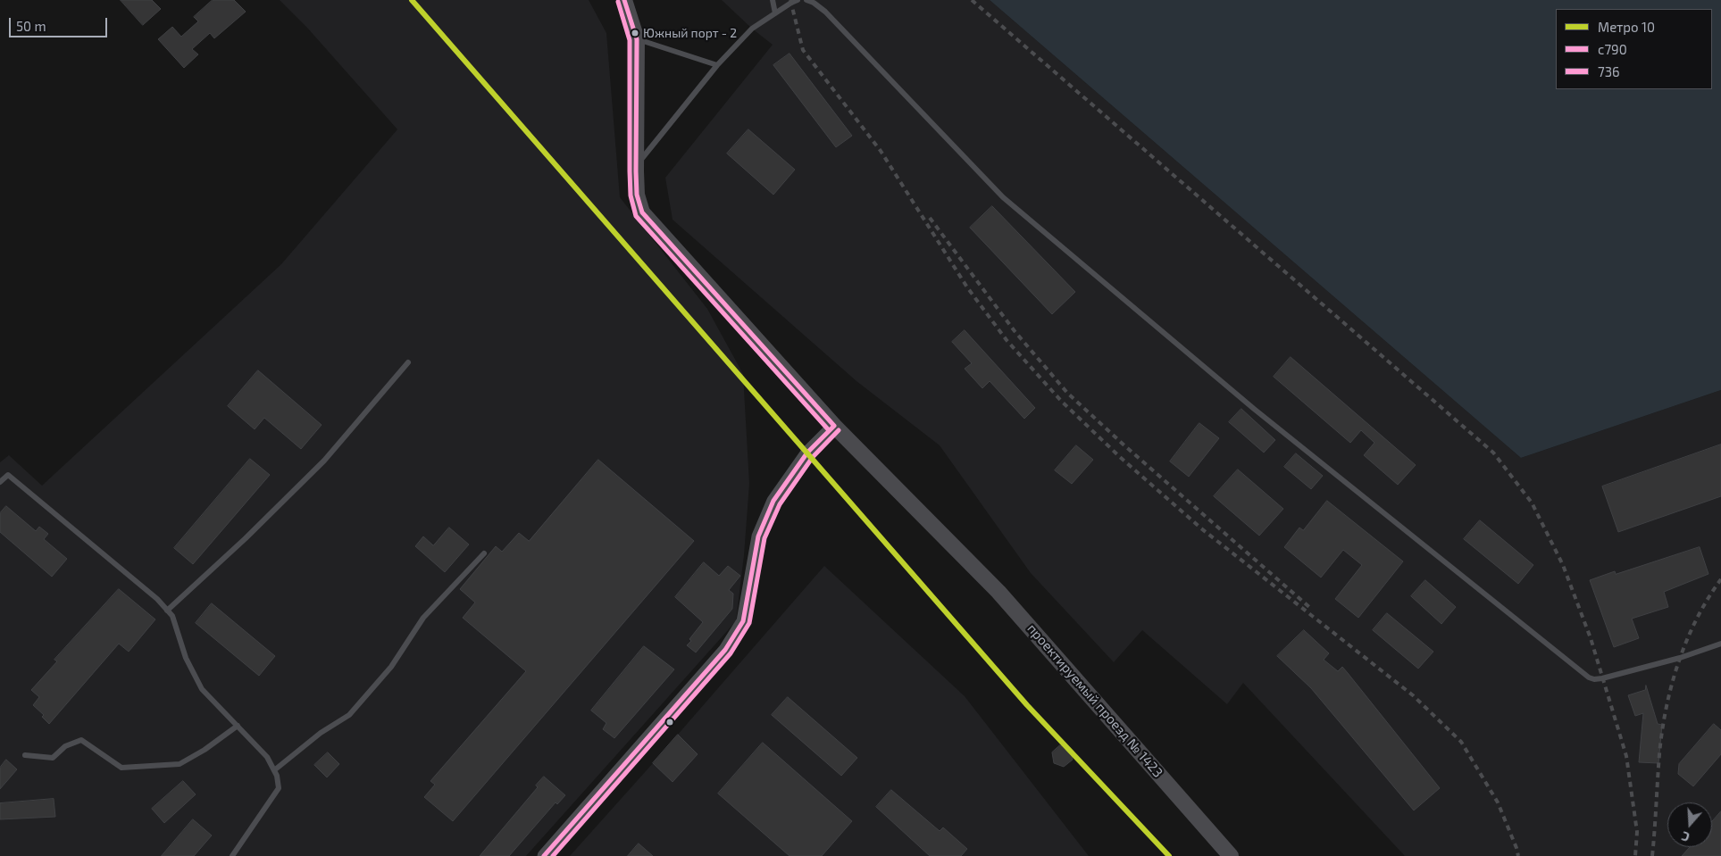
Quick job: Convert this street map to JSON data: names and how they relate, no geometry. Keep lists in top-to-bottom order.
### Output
{
  "streets": {
    "main road": ["проектируемый проезд № 1423"]
  },
  "places": ["Южный порт - 2"],
  "lines": ["metro line 10", "transit line с790", "transit line 736"],
  "legend": ["Метро 10", "с790", "736"],
  "scale_bar": "50 m",
  "north": "bottom"
}
